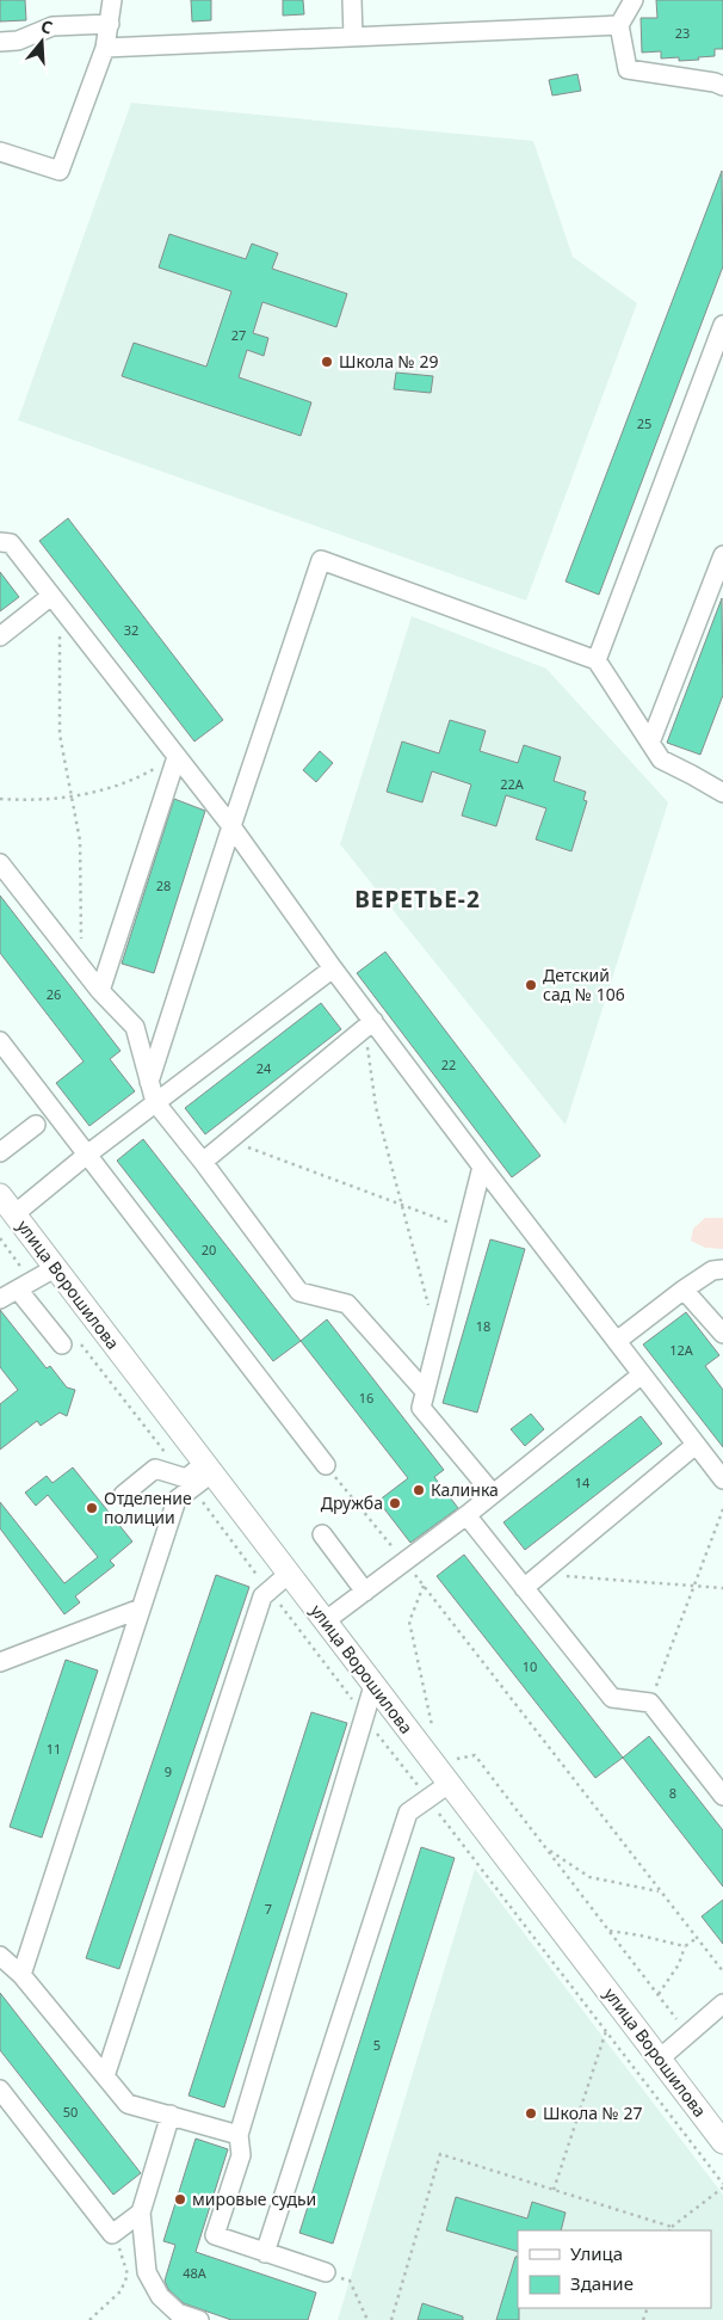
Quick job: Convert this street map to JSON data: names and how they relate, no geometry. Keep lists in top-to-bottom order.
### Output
{
  "streets": {
    "main road": ["улица Ворошилова"]
  },
  "districts": ["ВЕРЕТЬЕ-2"],
  "places": [
    "Школа № 29",
    "Детский сад № 106",
    "Калинка",
    "Дружба",
    "Отделение полиции",
    "Школа № 27",
    "мировые судьи"
  ],
  "house_numbers": [
    "23",
    "27",
    "25",
    "32",
    "22А",
    "28",
    "26",
    "22",
    "24",
    "20",
    "18",
    "12А",
    "16",
    "14",
    "10",
    "11",
    "9",
    "8",
    "7",
    "5",
    "50",
    "48А"
  ],
  "legend": ["Улица", "Здание"],
  "north": "top"
}
